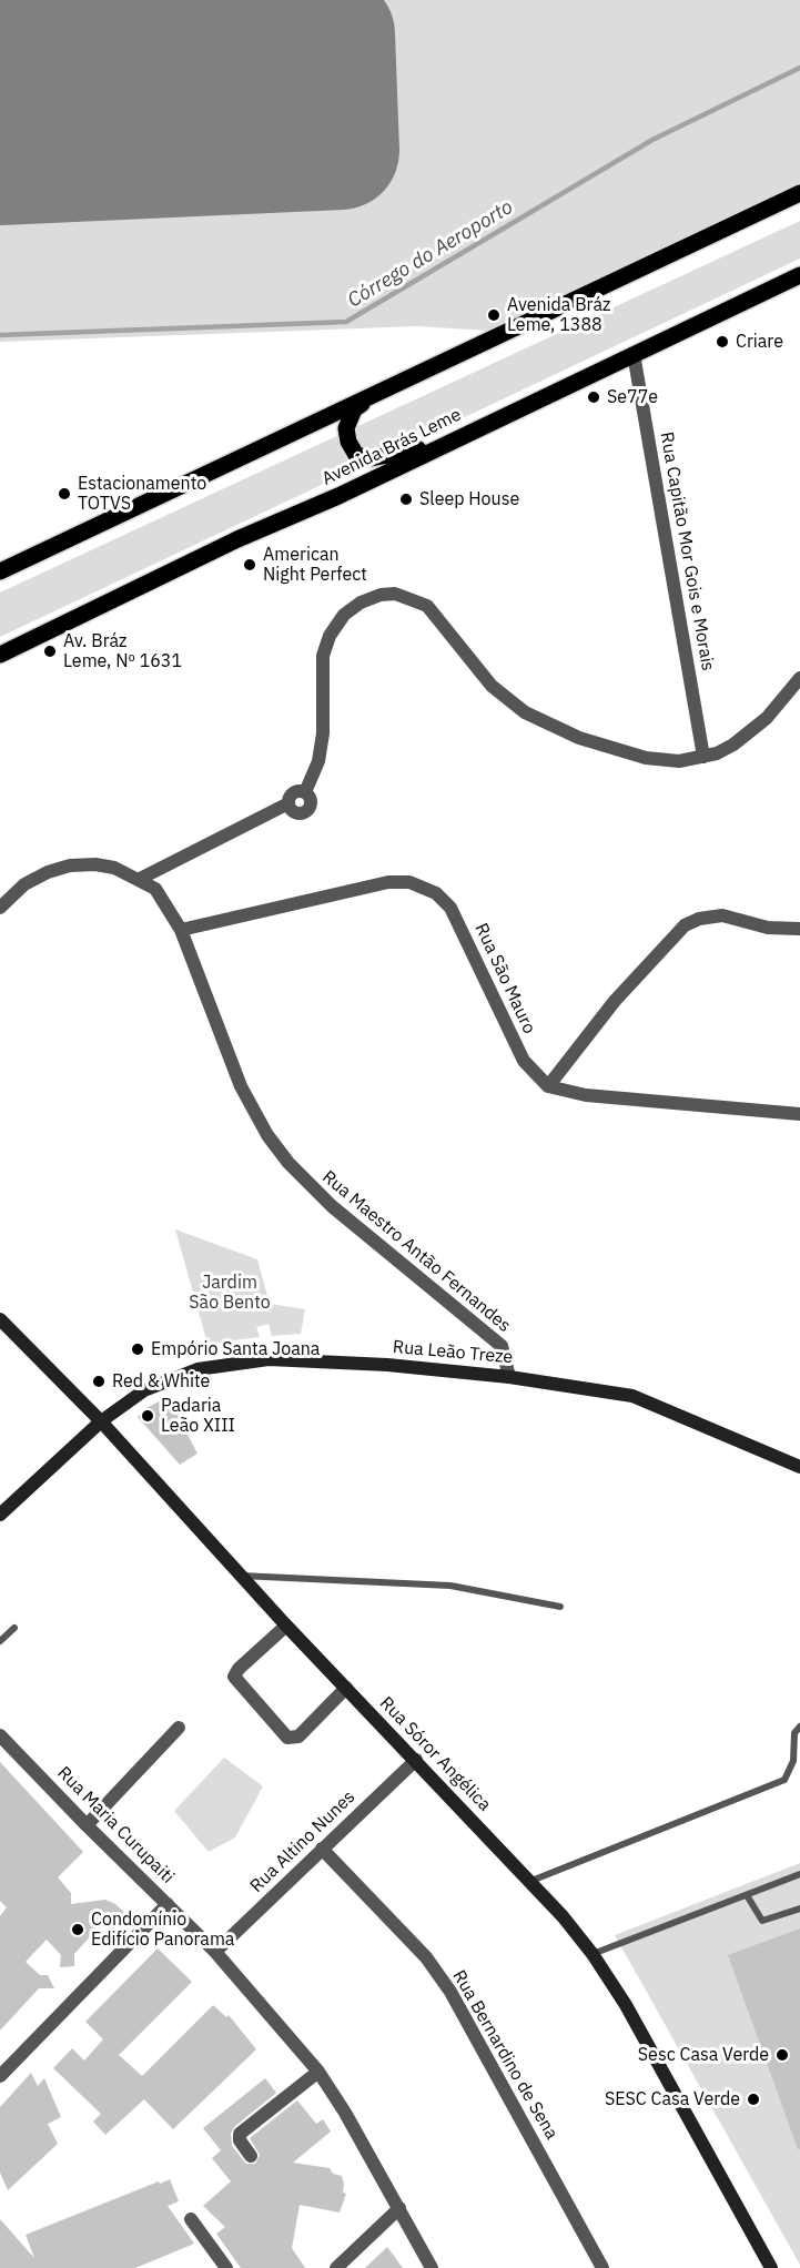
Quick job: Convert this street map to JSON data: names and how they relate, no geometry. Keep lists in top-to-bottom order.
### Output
{
  "streets": {
    "main road": ["Avenida Brás Leme"],
    "street": [
      "Rua Capitão Mor Gois e Morais",
      "Rua São Mauro",
      "Rua Maestro Antão Fernandes",
      "Rua Leão Treze",
      "Rua Sóror Angélica",
      "Rua Maria Curupaiti",
      "Rua Altino Nunes",
      "Rua Bernardino de Sena"
    ]
  },
  "crossings": [
    ["Avenida Brás Leme", "Rua Capitão Mor Gois e Morais"],
    ["Rua São Mauro", "Rua Maestro Antão Fernandes"],
    ["Rua Maestro Antão Fernandes", "Rua Leão Treze"],
    ["Rua Leão Treze", "Rua Sóror Angélica"],
    ["Rua Sóror Angélica", "Rua Altino Nunes"],
    ["Rua Maria Curupaiti", "Rua Altino Nunes"],
    ["Rua Altino Nunes", "Rua Bernardino de Sena"]
  ],
  "water": ["Córrego do Aeroporto"],
  "parks": ["Jardim São Bento"],
  "places": [
    "Avenida Bráz Leme, 1388",
    "Criare",
    "Se77e",
    "Estacionamento TOTVS",
    "Sleep House",
    "American Night Perfect",
    "Av. Bráz Leme, Nº 1631",
    "Empório Santa Joana",
    "Red & White",
    "Padaria Leão XIII",
    "Condomínio Edifício Panorama",
    "Sesc Casa Verde",
    "SESC Casa Verde"
  ]
}
